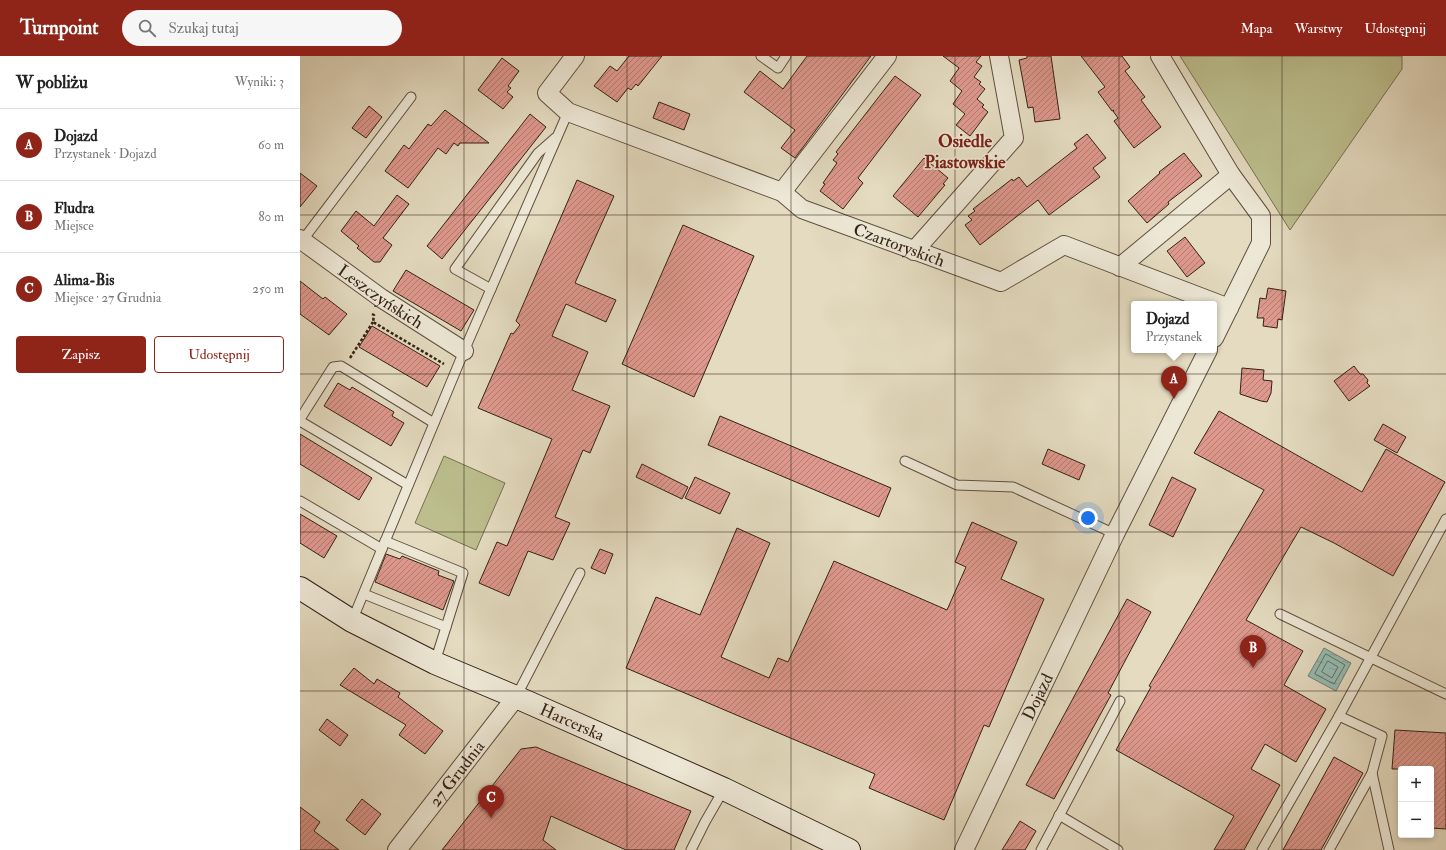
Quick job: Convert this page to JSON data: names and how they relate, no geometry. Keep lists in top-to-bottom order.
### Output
{
  "streets": {
    "street": [
      "Czartoryskich",
      "Leszczyńskich",
      "Dojazd",
      "Harcerska",
      "27 Grudnia"
    ]
  },
  "crossings": [
    ["Harcerska", "27 Grudnia"]
  ],
  "districts": ["Osiedle Piastowskie"],
  "page": {
    "header": "Turnpoint",
    "search": "Szukaj tutaj",
    "nav": ["Mapa", "Warstwy", "Udostępnij"],
    "heading": ["W pobliżu", "Wyniki: 3"],
    "list": [
      {
        "mark": "A",
        "name": "Dojazd",
        "note": "Przystanek · Dojazd",
        "value": "60 m"
      },
      {
        "mark": "B",
        "name": "Fludra",
        "note": "Miejsce",
        "value": "80 m"
      },
      {
        "mark": "C",
        "name": "Alima-Bis",
        "note": "Miejsce · 27 Grudnia",
        "value": "250 m"
      }
    ],
    "popup": ["Dojazd", "Przystanek"],
    "buttons": ["Zapisz", "Udostępnij"],
    "pins": ["A", "B", "C"],
    "map_buttons": ["+", "−"]
  }
}
